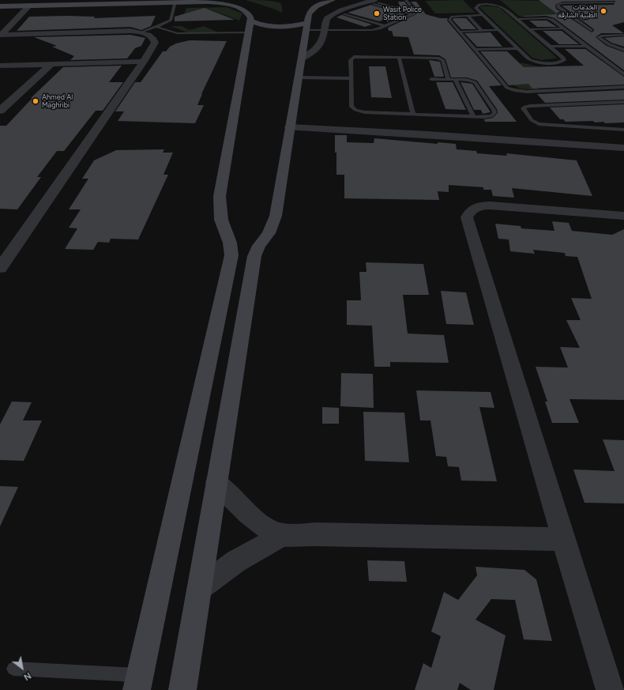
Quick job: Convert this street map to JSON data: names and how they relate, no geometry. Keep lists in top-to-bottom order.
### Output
{
  "places": ["الخدمات الطبية الشارقة", "Wasit Police Station", "Ahmed Al Maghribi"],
  "north": "bottom right"
}
